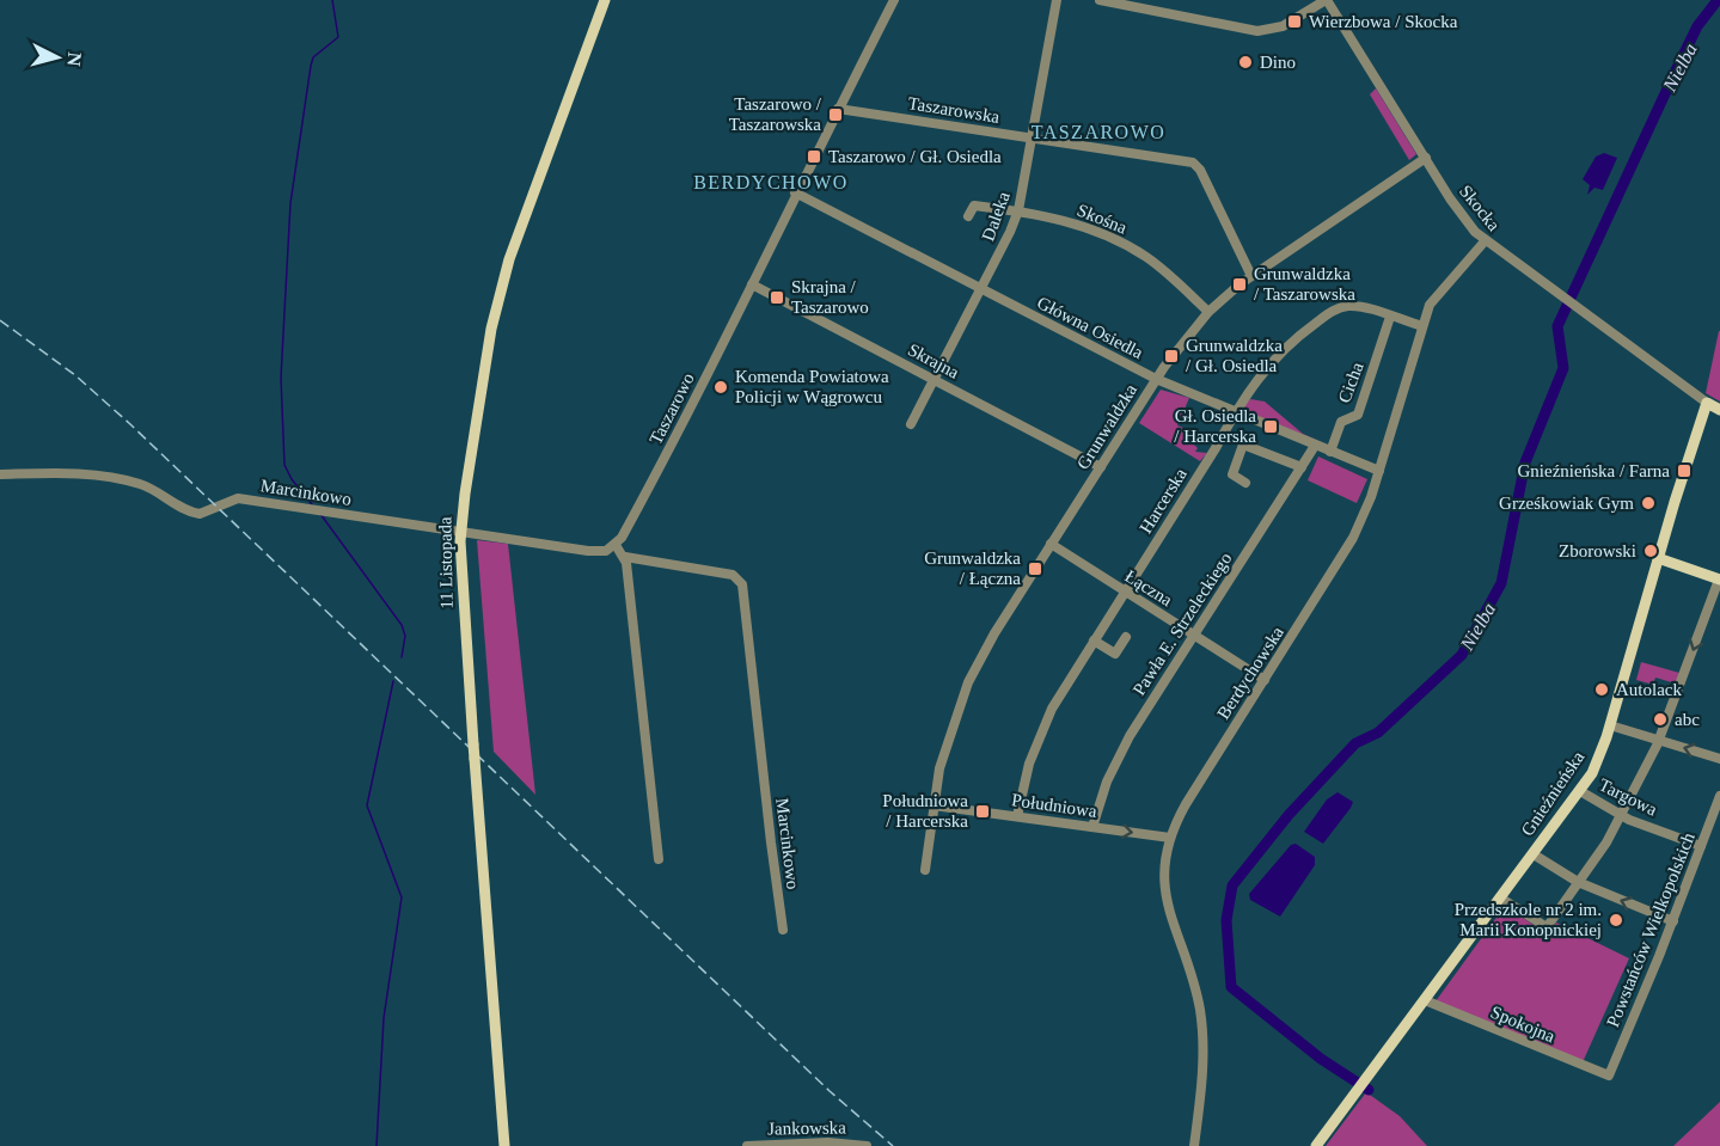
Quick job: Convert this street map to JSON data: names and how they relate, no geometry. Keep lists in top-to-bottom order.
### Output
{
  "streets": {
    "main road": ["11 Listopada", "Gnieźnieńska"],
    "street": [
      "Taszarowska",
      "Skocka",
      "Daleka",
      "Skośna",
      "Główna Osiedla",
      "Skrajna",
      "Cicha",
      "Taszarowo",
      "Grunwaldzka",
      "Marcinkowo",
      "Harcerska",
      "Łączna",
      "Pawła E. Strzeleckiego",
      "Berdychowska",
      "Targowa",
      "Południowa",
      "Powstańców Wielkopolskich",
      "Spokojna",
      "Jankowska"
    ]
  },
  "crossings": [
    ["Taszarowska", "Daleka"],
    ["Taszarowska", "Taszarowo"],
    ["Taszarowska", "Grunwaldzka"],
    ["Skocka", "Grunwaldzka"],
    ["Skocka", "Berdychowska"],
    ["Skocka", "Gnieźnieńska"],
    ["Daleka", "Skośna"],
    ["Daleka", "Główna Osiedla"],
    ["Daleka", "Skrajna"],
    ["Skośna", "Grunwaldzka"],
    ["Główna Osiedla", "Cicha"],
    ["Główna Osiedla", "Taszarowo"],
    ["Główna Osiedla", "Grunwaldzka"],
    ["Główna Osiedla", "Harcerska"],
    ["Główna Osiedla", "Pawła E. Strzeleckiego"],
    ["Główna Osiedla", "Berdychowska"],
    ["Skrajna", "Taszarowo"],
    ["Skrajna", "Grunwaldzka"],
    ["Cicha", "Harcerska"],
    ["Taszarowo", "Marcinkowo"],
    ["Grunwaldzka", "Łączna"],
    ["Grunwaldzka", "Południowa"],
    ["Marcinkowo", "11 Listopada"],
    ["Harcerska", "Łączna"],
    ["Harcerska", "Berdychowska"],
    ["Harcerska", "Południowa"],
    ["Łączna", "Pawła E. Strzeleckiego"],
    ["Łączna", "Berdychowska"],
    ["Pawła E. Strzeleckiego", "Południowa"],
    ["Berdychowska", "Południowa"],
    ["Gnieźnieńska", "Targowa"],
    ["Gnieźnieńska", "Spokojna"],
    ["Targowa", "Powstańców Wielkopolskich"],
    ["Powstańców Wielkopolskich", "Spokojna"]
  ],
  "districts": ["TASZAROWO", "BERDYCHOWO"],
  "water": ["Nielba"],
  "places": {
    "transit": [
      "Wierzbowa / Skocka",
      "Taszarowo / Taszarowska",
      "Taszarowo / Gł. Osiedla",
      "Grunwaldzka / Taszarowska",
      "Skrajna / Taszarowo",
      "Grunwaldzka / Gł. Osiedla",
      "Gł. Osiedla / Harcerska",
      "Gnieźnieńska / Farna",
      "Grunwaldzka / Łączna",
      "Południowa / Harcerska"
    ],
    "other": [
      "Dino",
      "Komenda Powiatowa Policji w Wągrowcu",
      "Grześkowiak Gym",
      "Zborowski",
      "Autolack",
      "abc",
      "Przedszkole nr 2 im. Marii Konopnickiej"
    ]
  },
  "north": "right"
}
